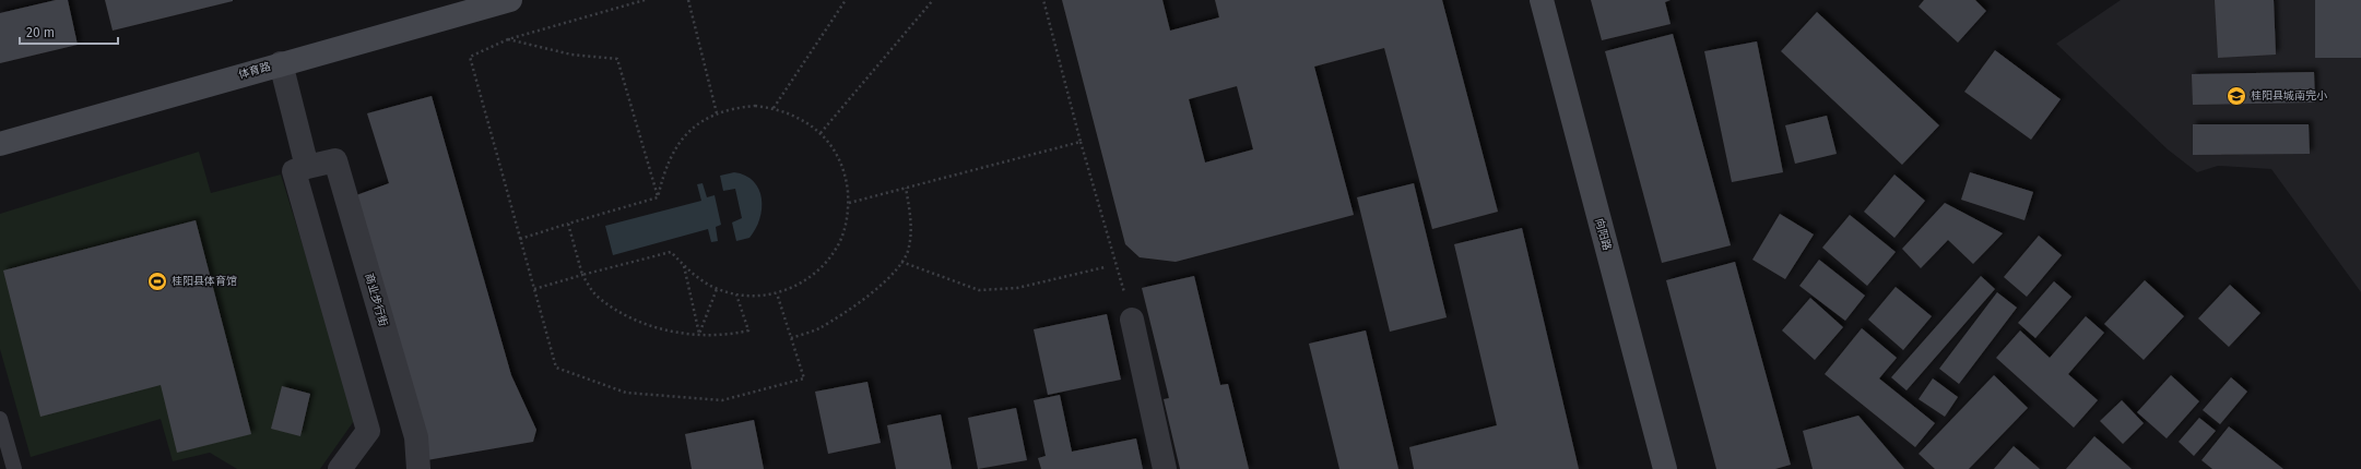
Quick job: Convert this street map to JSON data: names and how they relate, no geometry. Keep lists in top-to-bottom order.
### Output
{
  "streets": {
    "street": ["体育路", "向阳路", "商业步行街"]
  },
  "places": {
    "school or university": ["桂阳县城南完小"],
    "sports": ["桂阳县体育馆"]
  },
  "scale_bar": "20 m"
}
